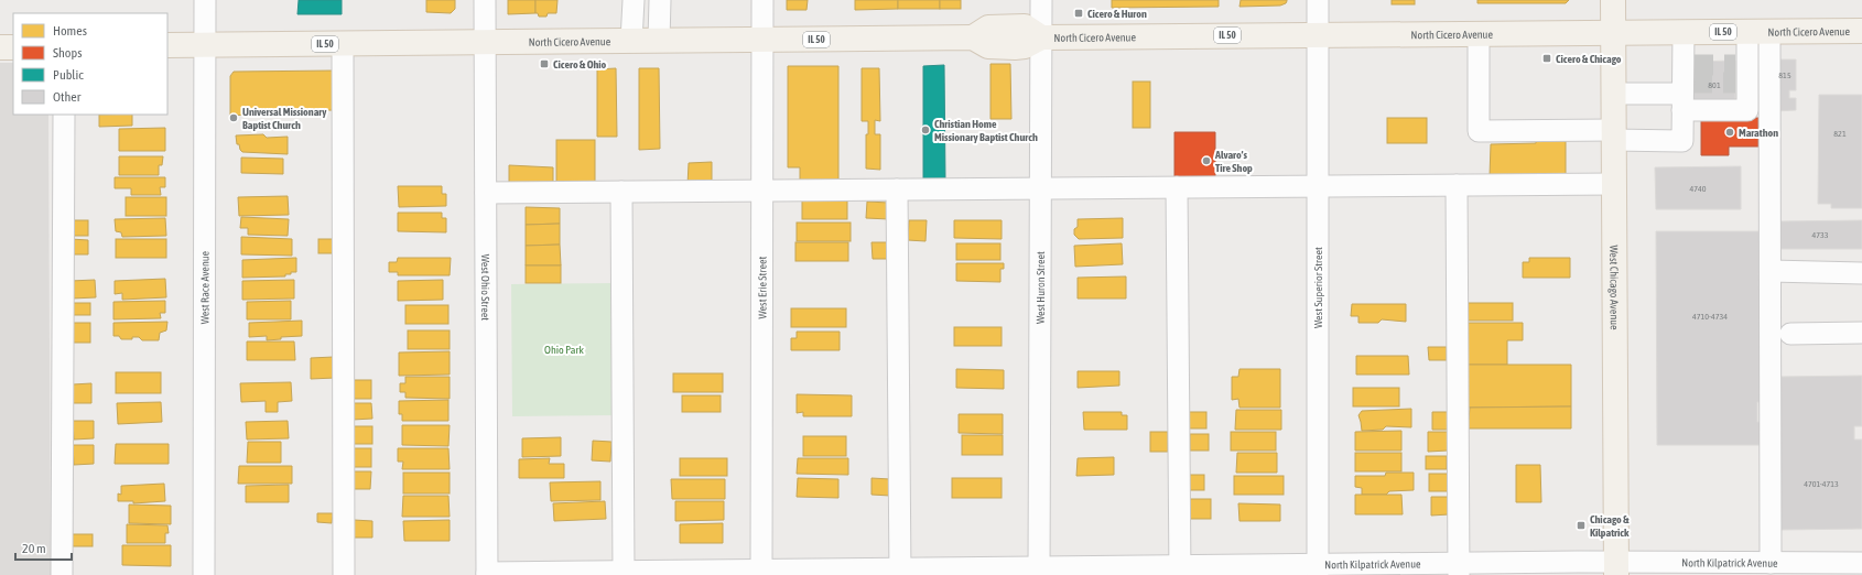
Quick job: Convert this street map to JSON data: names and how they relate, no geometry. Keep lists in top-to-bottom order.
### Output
{
  "streets": {
    "main road": ["North Cicero Avenue", "IL 50", "West Chicago Avenue"],
    "street": [
      "West Race Avenue",
      "West Ohio Street",
      "West Erie Street",
      "West Huron Street",
      "West Superior Street",
      "North Kilpatrick Avenue"
    ]
  },
  "crossings": [
    ["North Cicero Avenue", "West Race Avenue"],
    ["North Cicero Avenue", "West Ohio Street"],
    ["North Cicero Avenue", "West Erie Street"],
    ["North Cicero Avenue", "West Huron Street"],
    ["North Cicero Avenue", "West Superior Street"],
    ["North Cicero Avenue", "West Chicago Avenue"],
    ["West Ohio Street", "North Kilpatrick Avenue"],
    ["West Erie Street", "North Kilpatrick Avenue"],
    ["West Huron Street", "North Kilpatrick Avenue"],
    ["West Superior Street", "North Kilpatrick Avenue"],
    ["West Chicago Avenue", "North Kilpatrick Avenue"]
  ],
  "parks": ["Ohio Park"],
  "places": {
    "transit": [
      "Cicero & Huron",
      "Cicero & Chicago",
      "Cicero & Ohio",
      "Chicago & Kilpatrick"
    ],
    "other": [
      "Universal Missionary Baptist Church",
      "Christian Home Missionary Baptist Church",
      "Marathon",
      "Alvaro’s Tire Shop"
    ]
  },
  "house_numbers": [
    "815",
    "801",
    "821",
    "4740",
    "4733",
    "4710-4734",
    "4701-4713"
  ],
  "legend": [
    "Homes",
    "Shops",
    "Public",
    "Other"
  ],
  "scale_bar": "20 m"
}
